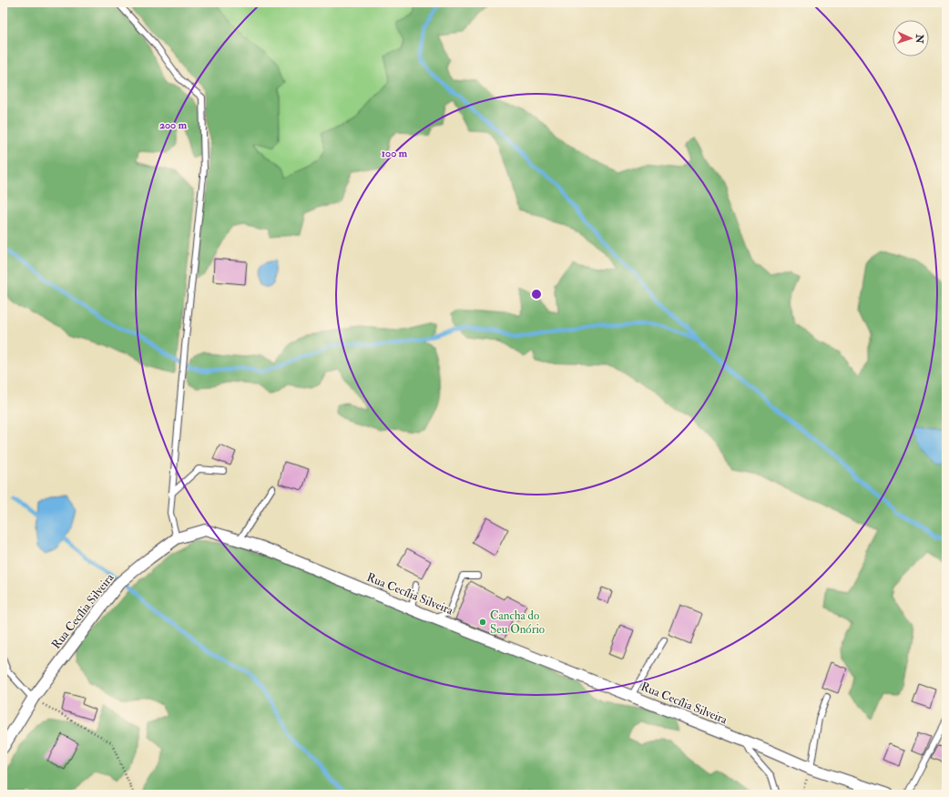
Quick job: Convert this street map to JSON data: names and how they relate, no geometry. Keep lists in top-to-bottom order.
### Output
{
  "streets": {
    "street": ["Rua Cecília Silveira"]
  },
  "places": ["Cancha do Seu Onório"],
  "north": "right",
  "rings": ["200 m", "100 m"]
}
